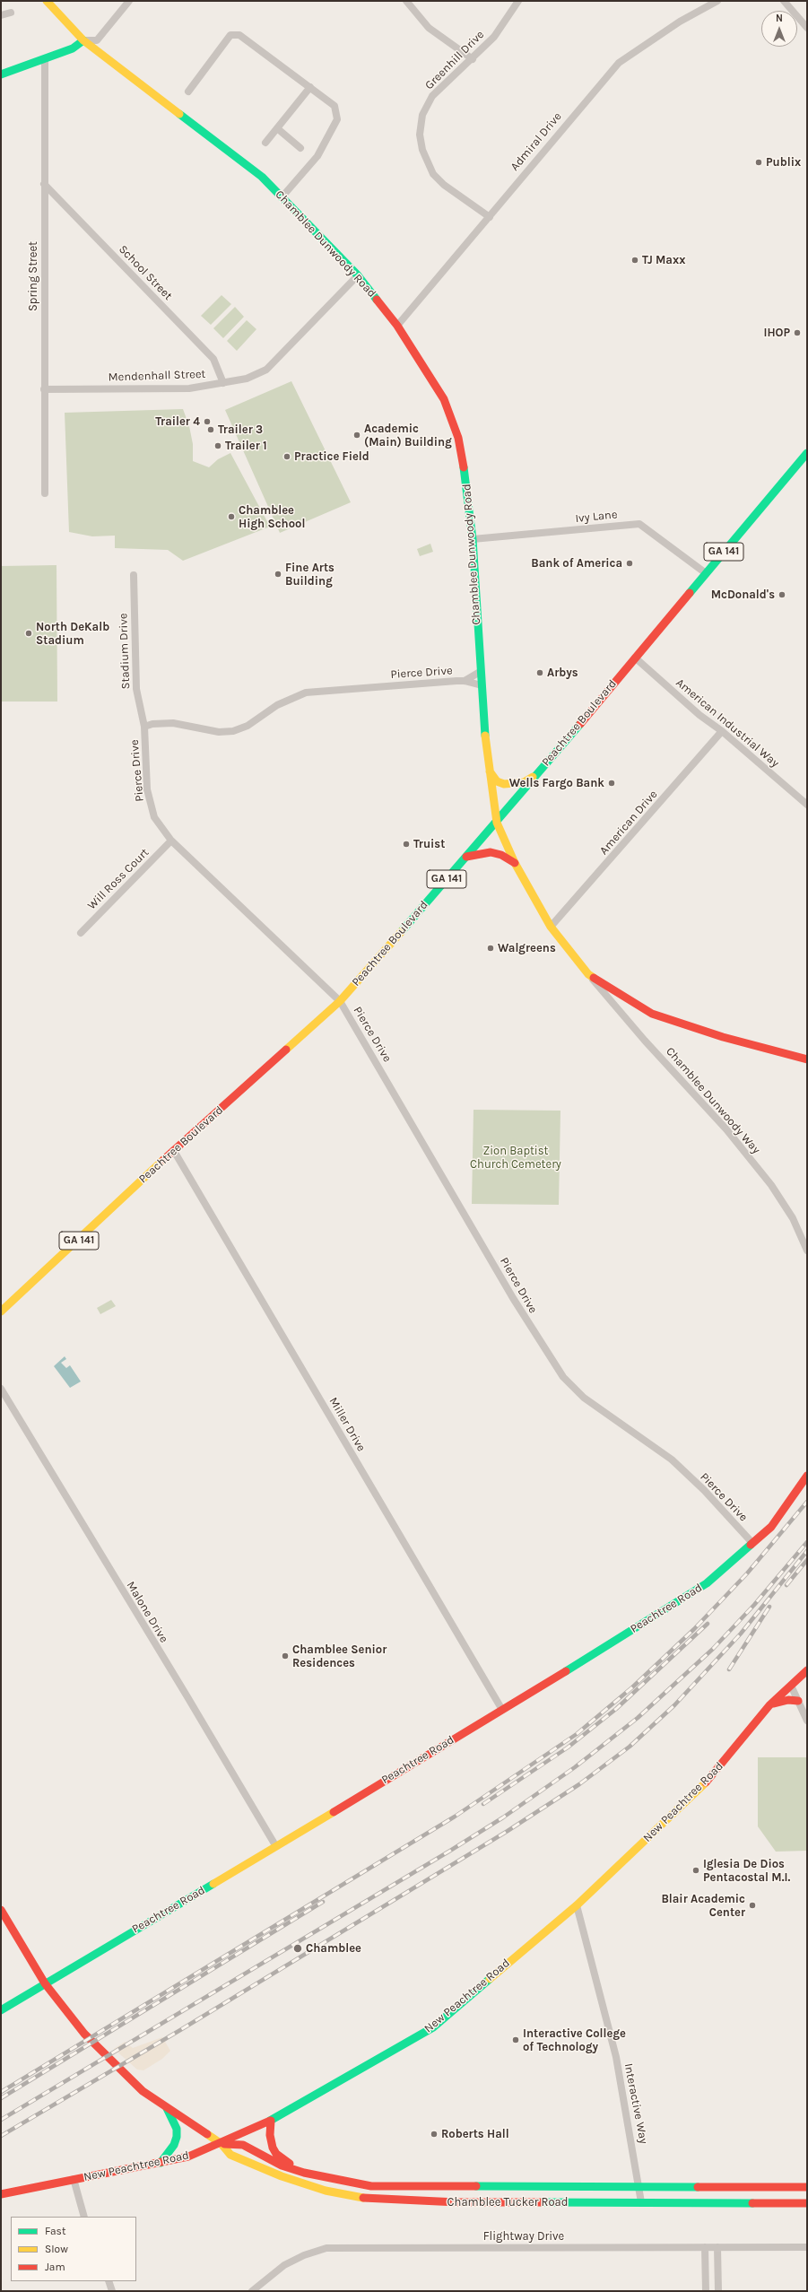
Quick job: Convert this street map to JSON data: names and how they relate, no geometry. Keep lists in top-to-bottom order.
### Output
{
  "streets": {
    "main road": [
      "Chamblee Dunwoody Road",
      "GA 141",
      "Peachtree Boulevard",
      "Peachtree Road",
      "New Peachtree Road",
      "Chamblee Tucker Road"
    ],
    "street": [
      "Greenhill Drive",
      "Admiral Drive",
      "School Street",
      "Spring Street",
      "Mendenhall Street",
      "Ivy Lane",
      "Stadium Drive",
      "Pierce Drive",
      "American Industrial Way",
      "American Drive",
      "Will Ross Court",
      "Chamblee Dunwoody Way",
      "Miller Drive",
      "Malone Drive",
      "Interactive Way",
      "Flightway Drive"
    ]
  },
  "crossings": [
    ["Greenhill Drive", "Admiral Drive"],
    ["Admiral Drive", "Chamblee Dunwoody Road"],
    ["Chamblee Dunwoody Road", "Mendenhall Street"],
    ["Chamblee Dunwoody Road", "Ivy Lane"],
    ["Chamblee Dunwoody Road", "Pierce Drive"],
    ["Chamblee Dunwoody Road", "Peachtree Boulevard"],
    ["Chamblee Dunwoody Road", "American Drive"],
    ["Chamblee Dunwoody Road", "Chamblee Dunwoody Way"],
    ["School Street", "Spring Street"],
    ["School Street", "Mendenhall Street"],
    ["Spring Street", "Mendenhall Street"],
    ["Ivy Lane", "Peachtree Boulevard"],
    ["Stadium Drive", "Pierce Drive"],
    ["Pierce Drive", "Peachtree Boulevard"],
    ["Pierce Drive", "Will Ross Court"],
    ["Pierce Drive", "Peachtree Road"],
    ["Peachtree Boulevard", "American Industrial Way"],
    ["Peachtree Boulevard", "Miller Drive"],
    ["American Industrial Way", "American Drive"],
    ["Miller Drive", "Peachtree Road"],
    ["Peachtree Road", "Malone Drive"],
    ["Peachtree Road", "Chamblee Tucker Road"],
    ["New Peachtree Road", "Interactive Way"],
    ["New Peachtree Road", "Chamblee Tucker Road"],
    ["Interactive Way", "Chamblee Tucker Road"]
  ],
  "parks": ["Zion Baptist Church Cemetery"],
  "places": [
    "Publix",
    "TJ Maxx",
    "IHOP",
    "Trailer 4",
    "Trailer 3",
    "Academic (Main) Building",
    "Trailer 1",
    "Practice Field",
    "Chamblee High School",
    "Bank of America",
    "Fine Arts Building",
    "McDonald's",
    "North DeKalb Stadium",
    "Arbys",
    "Wells Fargo Bank",
    "Truist",
    "Walgreens",
    "Chamblee Senior Residences",
    "Iglesia De Dios Pentacostal M.I.",
    "Blair Academic Center",
    "Chamblee",
    "Interactive College of Technology",
    "Roberts Hall"
  ],
  "legend": ["Fast", "Slow", "Jam"],
  "north": "top"
}
